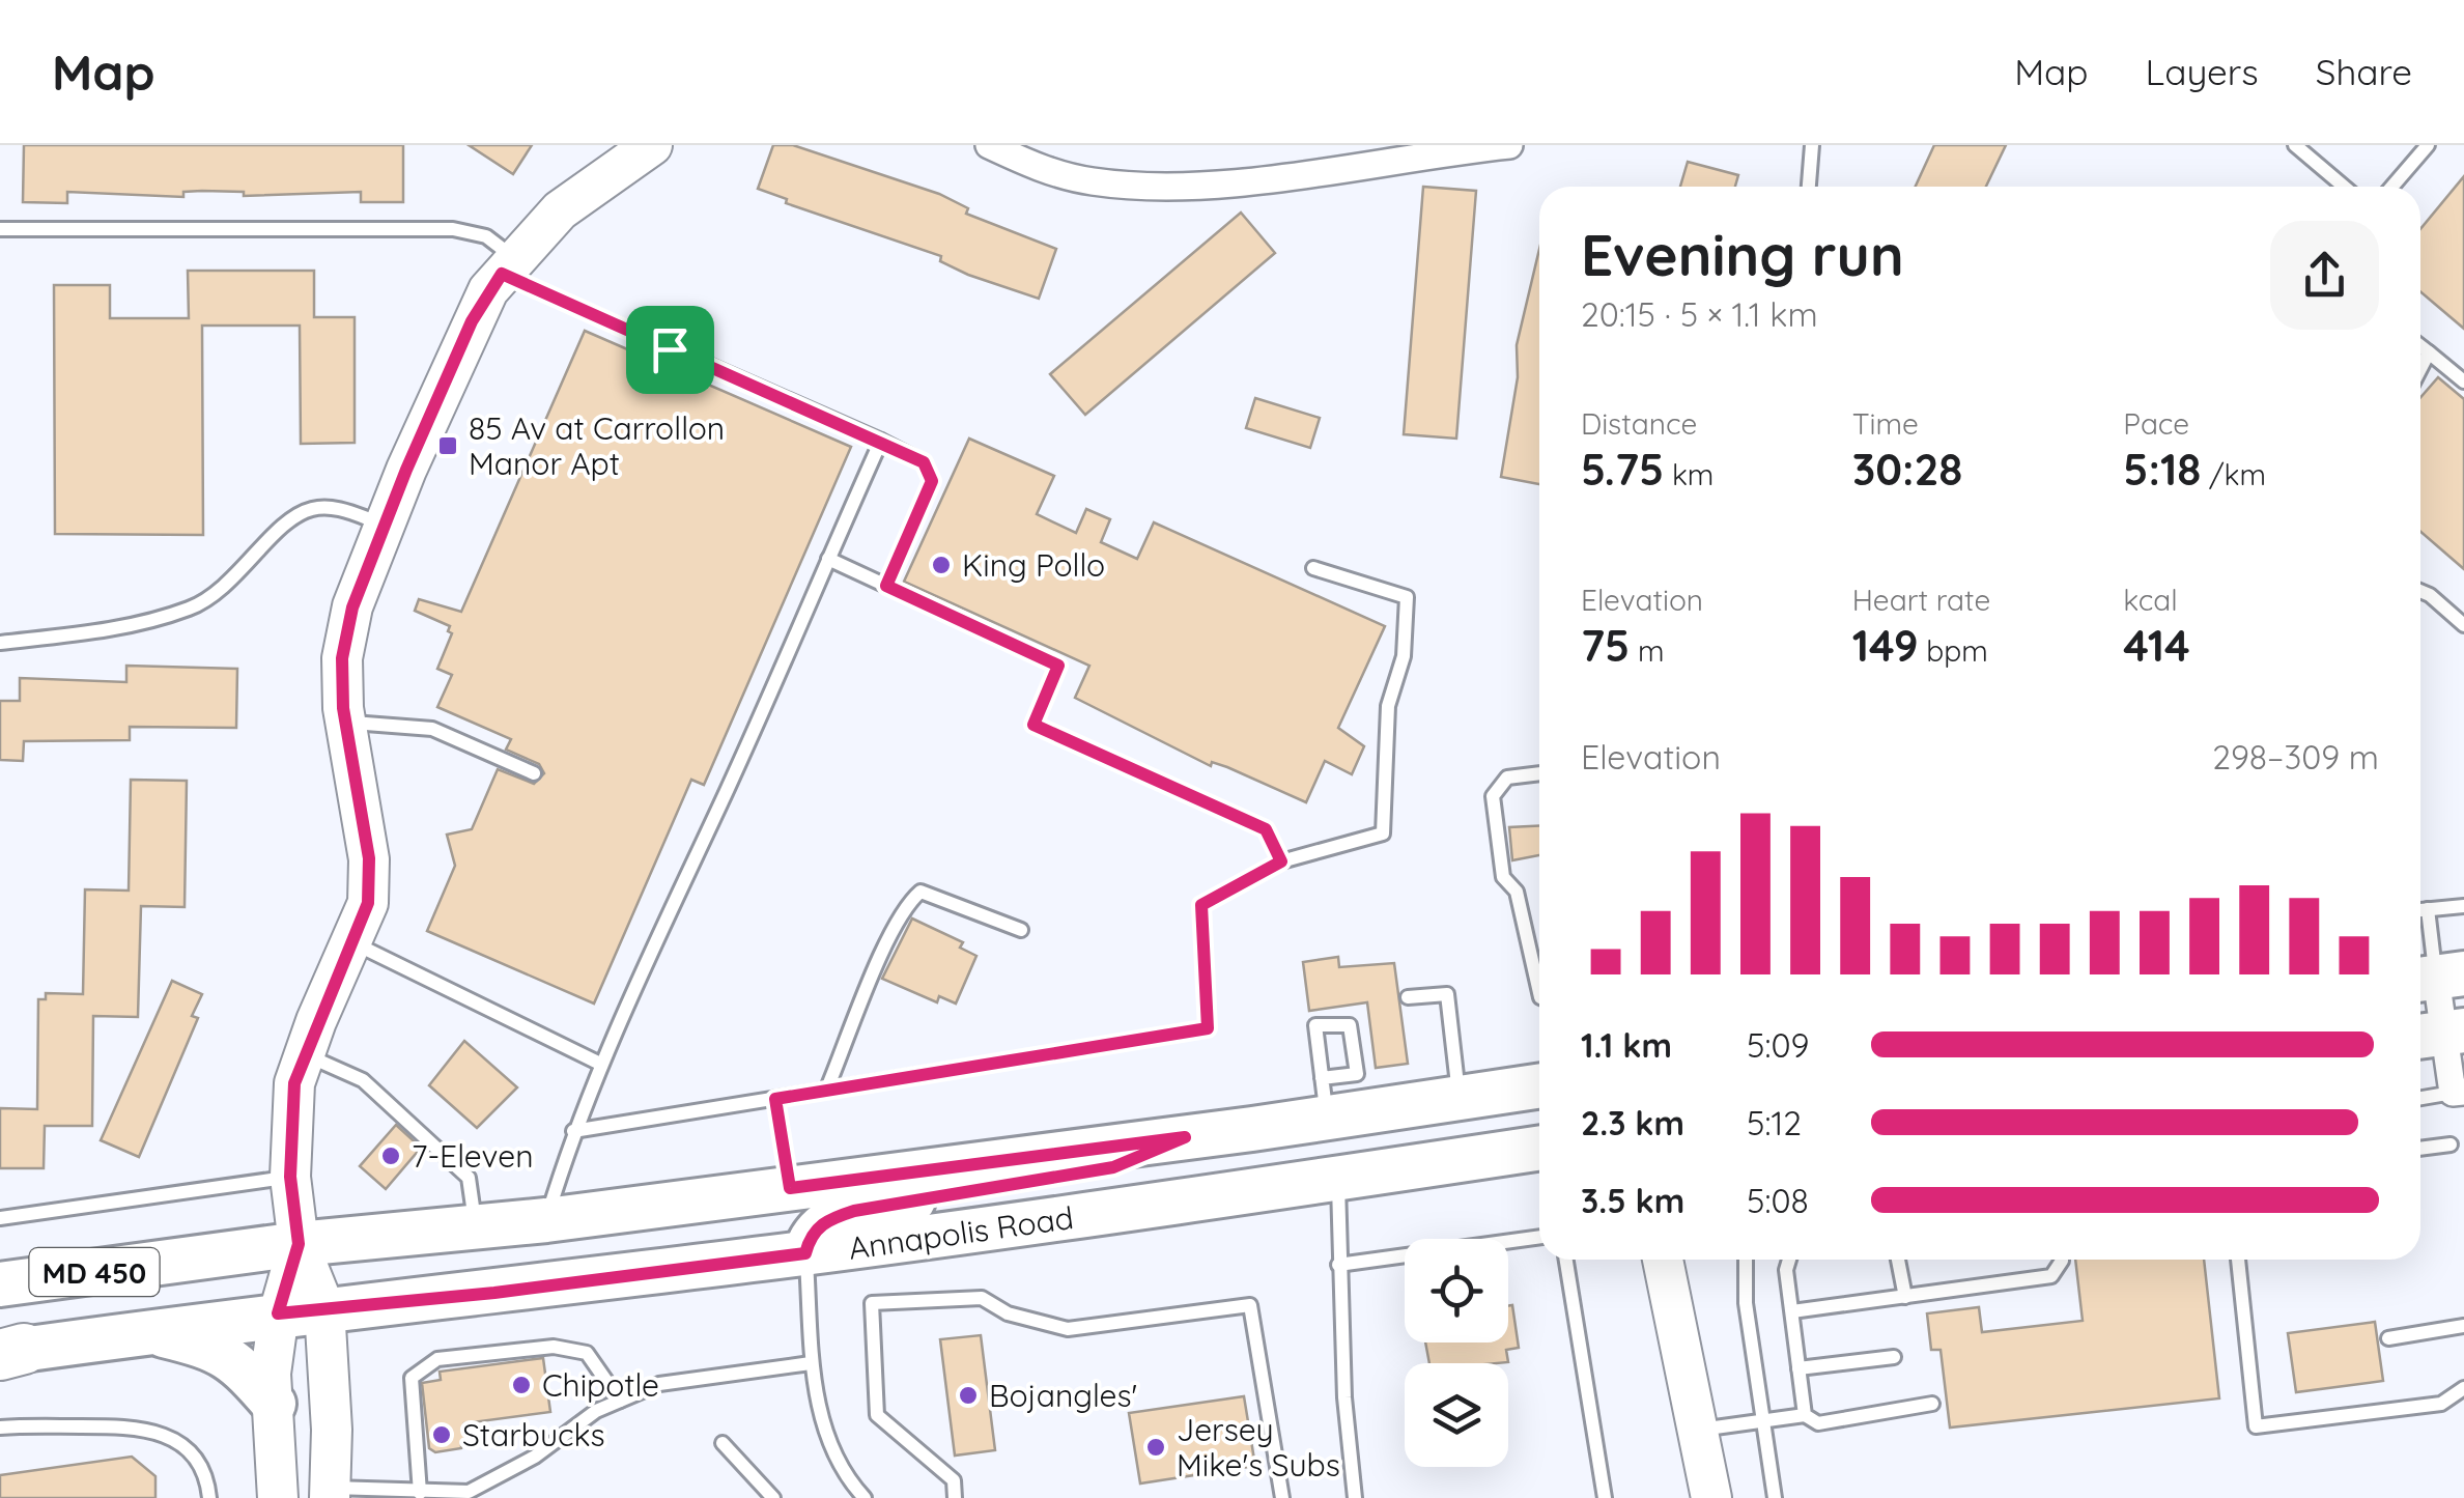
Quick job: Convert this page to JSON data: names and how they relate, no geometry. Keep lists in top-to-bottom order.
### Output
{
  "streets": {
    "main road": ["Annapolis Road", "MD 450"]
  },
  "places": {
    "transit": ["85 Av at Carrollon Manor Apt"],
    "other": [
      "King Pollo",
      "7-Eleven",
      "Chipotle",
      "Bojangles'",
      "Starbucks",
      "Jersey Mike's Subs"
    ]
  },
  "page": {
    "header": "Map",
    "nav": ["Map", "Layers", "Share"],
    "heading": ["Evening run", "20:15 · 5 × 1.1 km"],
    "stats": [
      ["Distance", "5.75 km"],
      ["Time", "30:28"],
      ["Pace", "5:18 /km"],
      ["Elevation", "75 m"],
      ["Heart rate", "149 bpm"],
      ["kcal", "414"]
    ],
    "chart": ["Elevation", "298–309 m"],
    "list": [
      {
        "name": "1.1 km",
        "note": "5:09"
      },
      {
        "name": "2.3 km",
        "note": "5:12"
      },
      {
        "name": "3.5 km",
        "note": "5:08"
      }
    ]
  }
}
